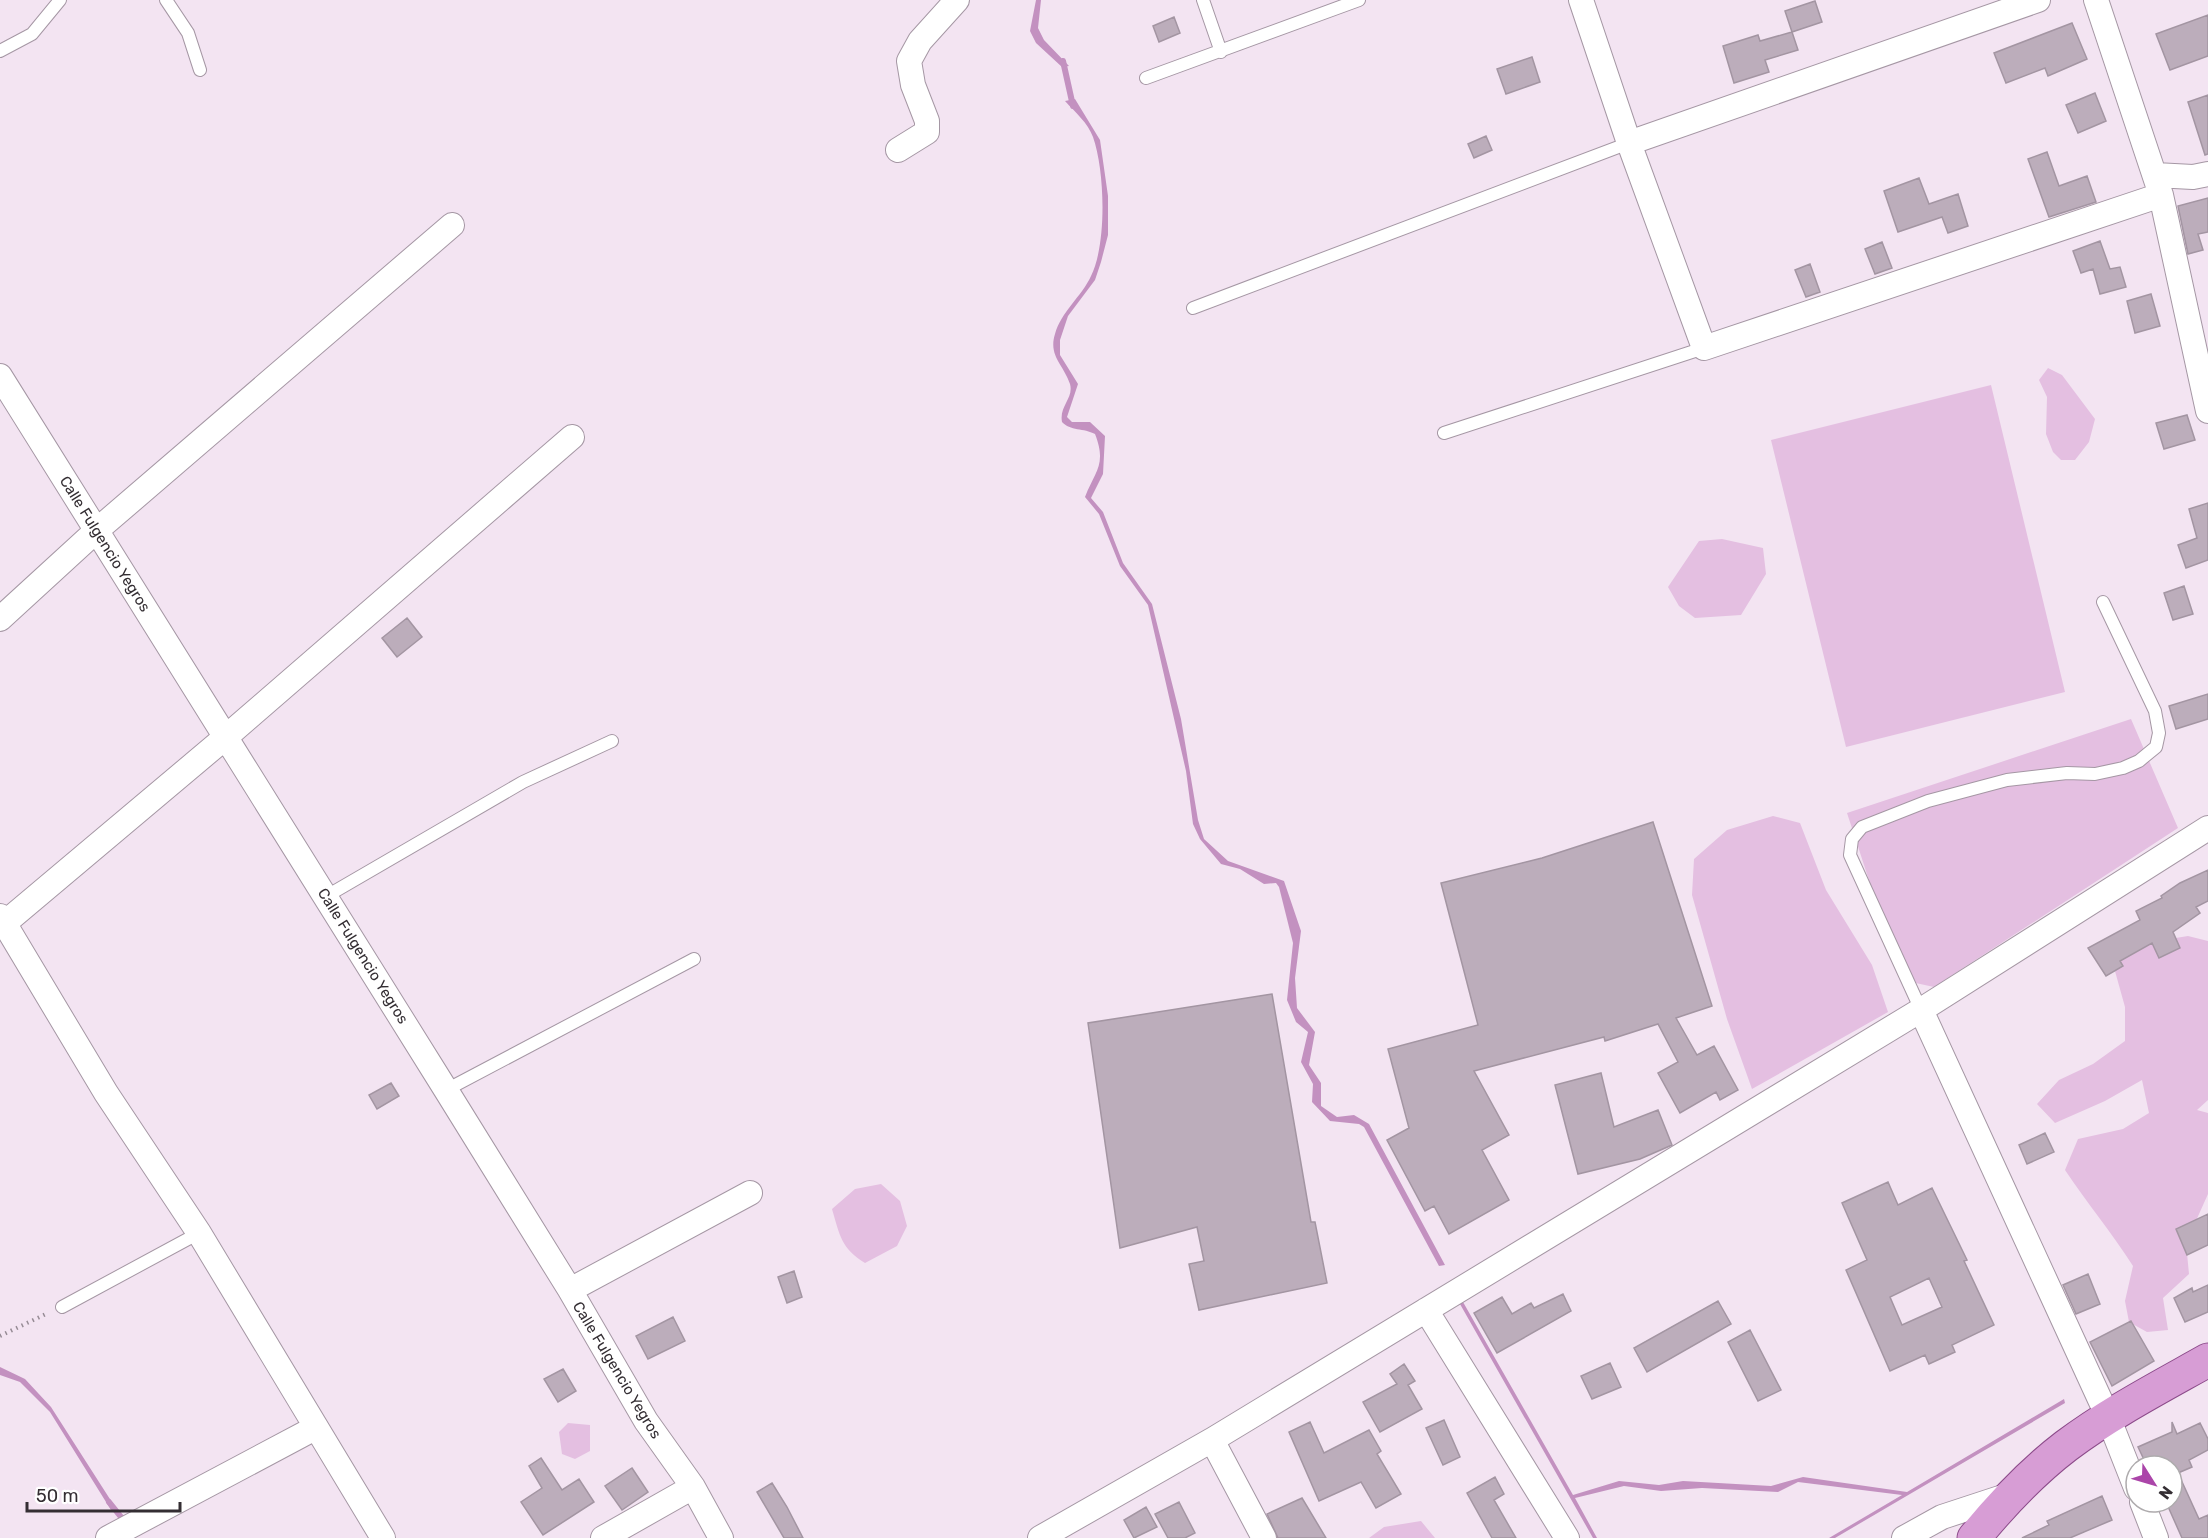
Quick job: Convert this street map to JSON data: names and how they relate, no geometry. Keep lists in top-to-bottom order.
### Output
{
  "streets": {
    "street": ["Calle Fulgencio Yegros"]
  },
  "scale_bar": "50 m",
  "north": "bottom right"
}
